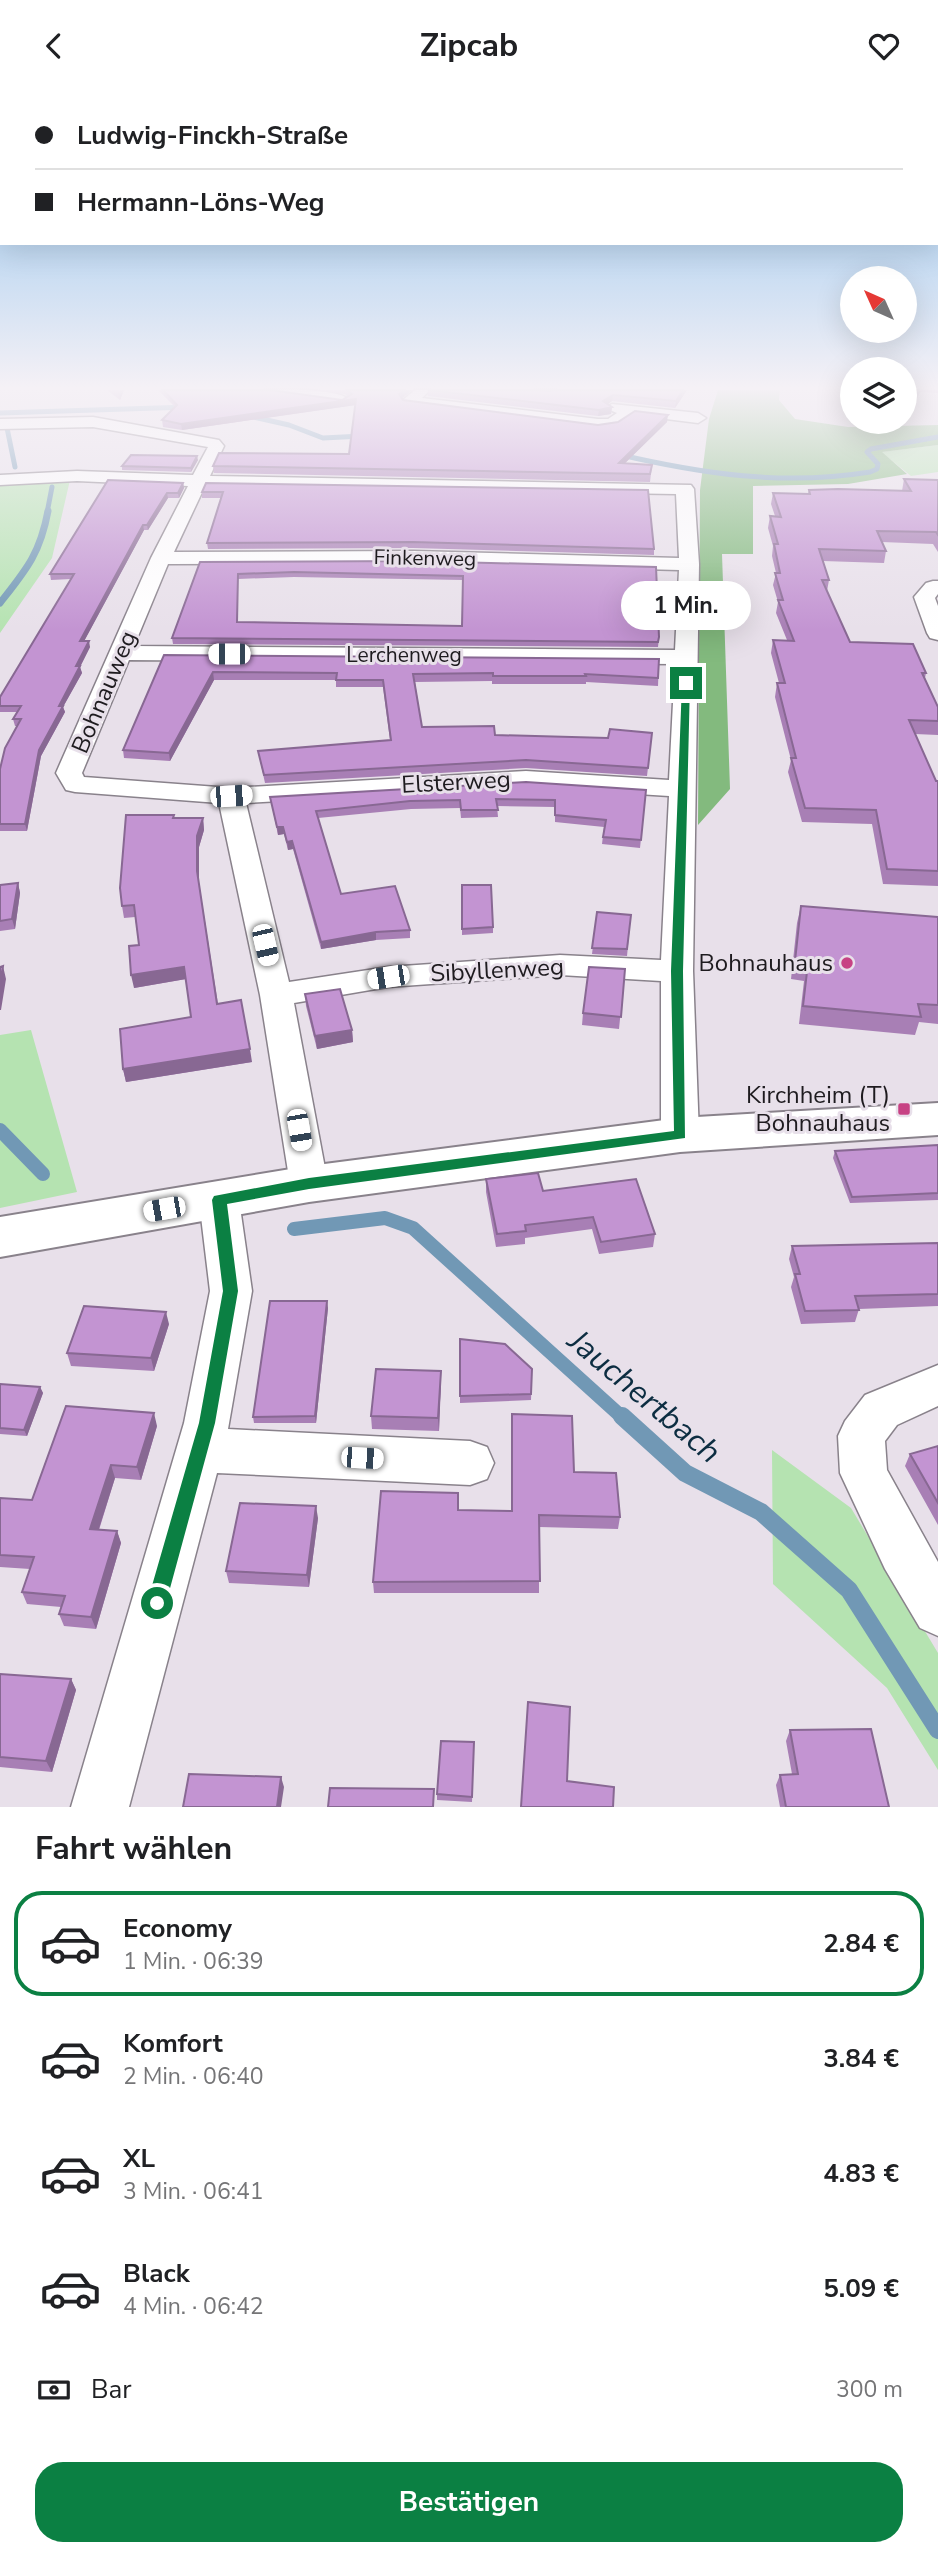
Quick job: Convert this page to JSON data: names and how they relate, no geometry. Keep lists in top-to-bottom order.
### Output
{
  "streets": {
    "street": [
      "Finkenweg",
      "Lerchenweg",
      "Bohnauweg",
      "Elsterweg",
      "Sibyllenweg"
    ]
  },
  "crossings": [
    ["Finkenweg", "Bohnauweg"],
    ["Lerchenweg", "Bohnauweg"],
    ["Bohnauweg", "Elsterweg"]
  ],
  "water": ["Jauchertbach"],
  "places": {
    "other": ["Bohnauhaus"],
    "transit": ["Kirchheim (T) Bohnauhaus"]
  },
  "north": "top left",
  "page": {
    "header": "Zipcab",
    "banner": ["Ludwig-Finckh-Straße", "Hermann-Löns-Weg"],
    "bubble": "1 Min.",
    "heading": "Fahrt wählen",
    "list": [
      {
        "name": "Economy",
        "note": "1 Min. · 06:39",
        "value": "2.84 €"
      },
      {
        "name": "Komfort",
        "note": "2 Min. · 06:40",
        "value": "3.84 €"
      },
      {
        "name": "XL",
        "note": "3 Min. · 06:41",
        "value": "4.83 €"
      },
      {
        "name": "Black",
        "note": "4 Min. · 06:42",
        "value": "5.09 €"
      }
    ],
    "pay": ["Bar", "300 m"],
    "buttons": "Bestätigen"
  }
}
